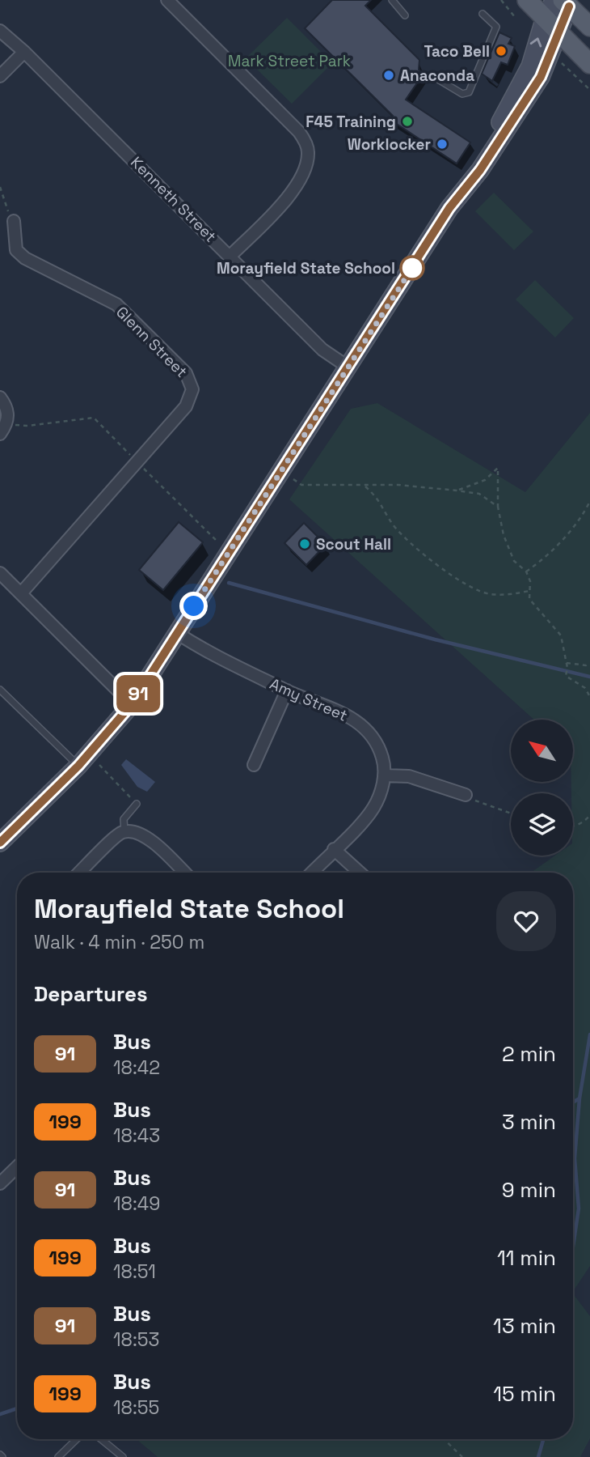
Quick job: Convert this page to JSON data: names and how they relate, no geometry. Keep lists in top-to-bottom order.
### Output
{
  "streets": {
    "street": ["Kenneth Street", "Glenn Street", "Amy Street"]
  },
  "parks": ["Mark Street Park"],
  "places": [
    "Taco Bell",
    "Anaconda",
    "F45 Training",
    "Worklocker",
    "Morayfield State School",
    "Scout Hall"
  ],
  "lines": ["bus line 91"],
  "north": "top left",
  "page": {
    "on_map": "91",
    "heading": [
      ["Morayfield State School", "Walk · 4 min · 250 m"],
      "Departures"
    ],
    "list": [
      {
        "mark": "91",
        "name": "Bus",
        "note": "18:42",
        "value": "2 min"
      },
      {
        "mark": "199",
        "name": "Bus",
        "note": "18:43",
        "value": "3 min"
      },
      {
        "mark": "91",
        "name": "Bus",
        "note": "18:49",
        "value": "9 min"
      },
      {
        "mark": "199",
        "name": "Bus",
        "note": "18:51",
        "value": "11 min"
      },
      {
        "mark": "91",
        "name": "Bus",
        "note": "18:53",
        "value": "13 min"
      },
      {
        "mark": "199",
        "name": "Bus",
        "note": "18:55",
        "value": "15 min"
      }
    ]
  }
}
